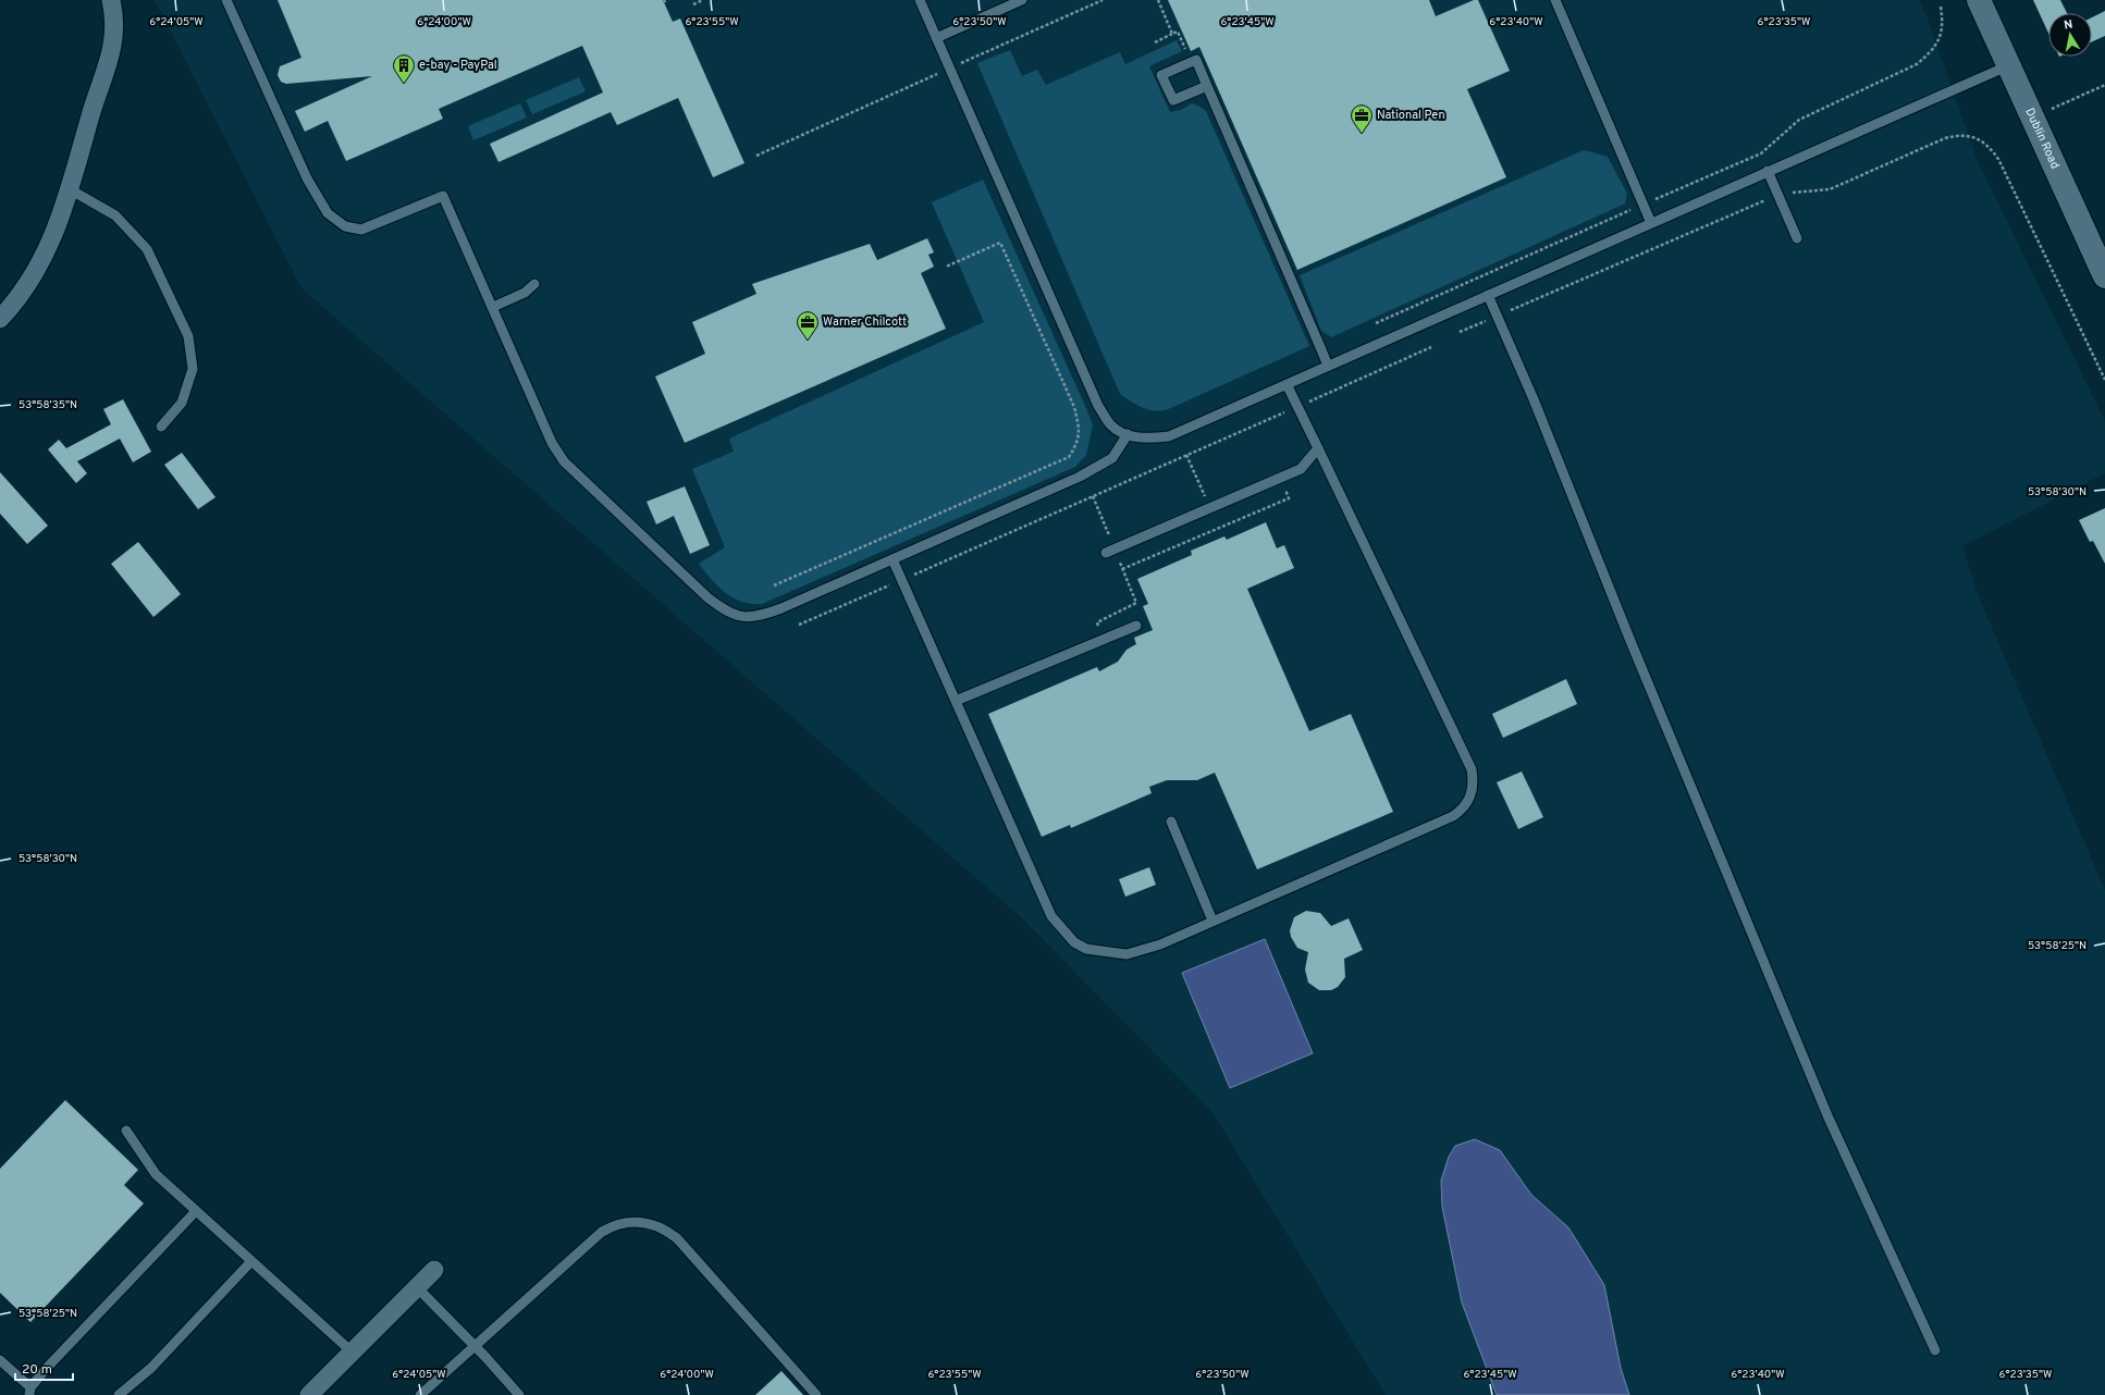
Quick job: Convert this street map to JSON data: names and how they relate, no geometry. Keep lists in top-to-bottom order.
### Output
{
  "streets": {
    "main road": ["Dublin Road"]
  },
  "places": {
    "building": ["e-bay - PayPal"],
    "office": ["National Pen", "Warner Chilcott"]
  },
  "scale_bar": "20 m",
  "north": "top",
  "coordinates": [
    "6°24'05\"W",
    "6°24'00\"W",
    "6°23'55\"W",
    "6°23'50\"W",
    "6°23'45\"W",
    "6°23'40\"W",
    "6°23'35\"W",
    "53°58'35\"N",
    "53°58'30\"N",
    "53°58'25\"N"
  ]
}
